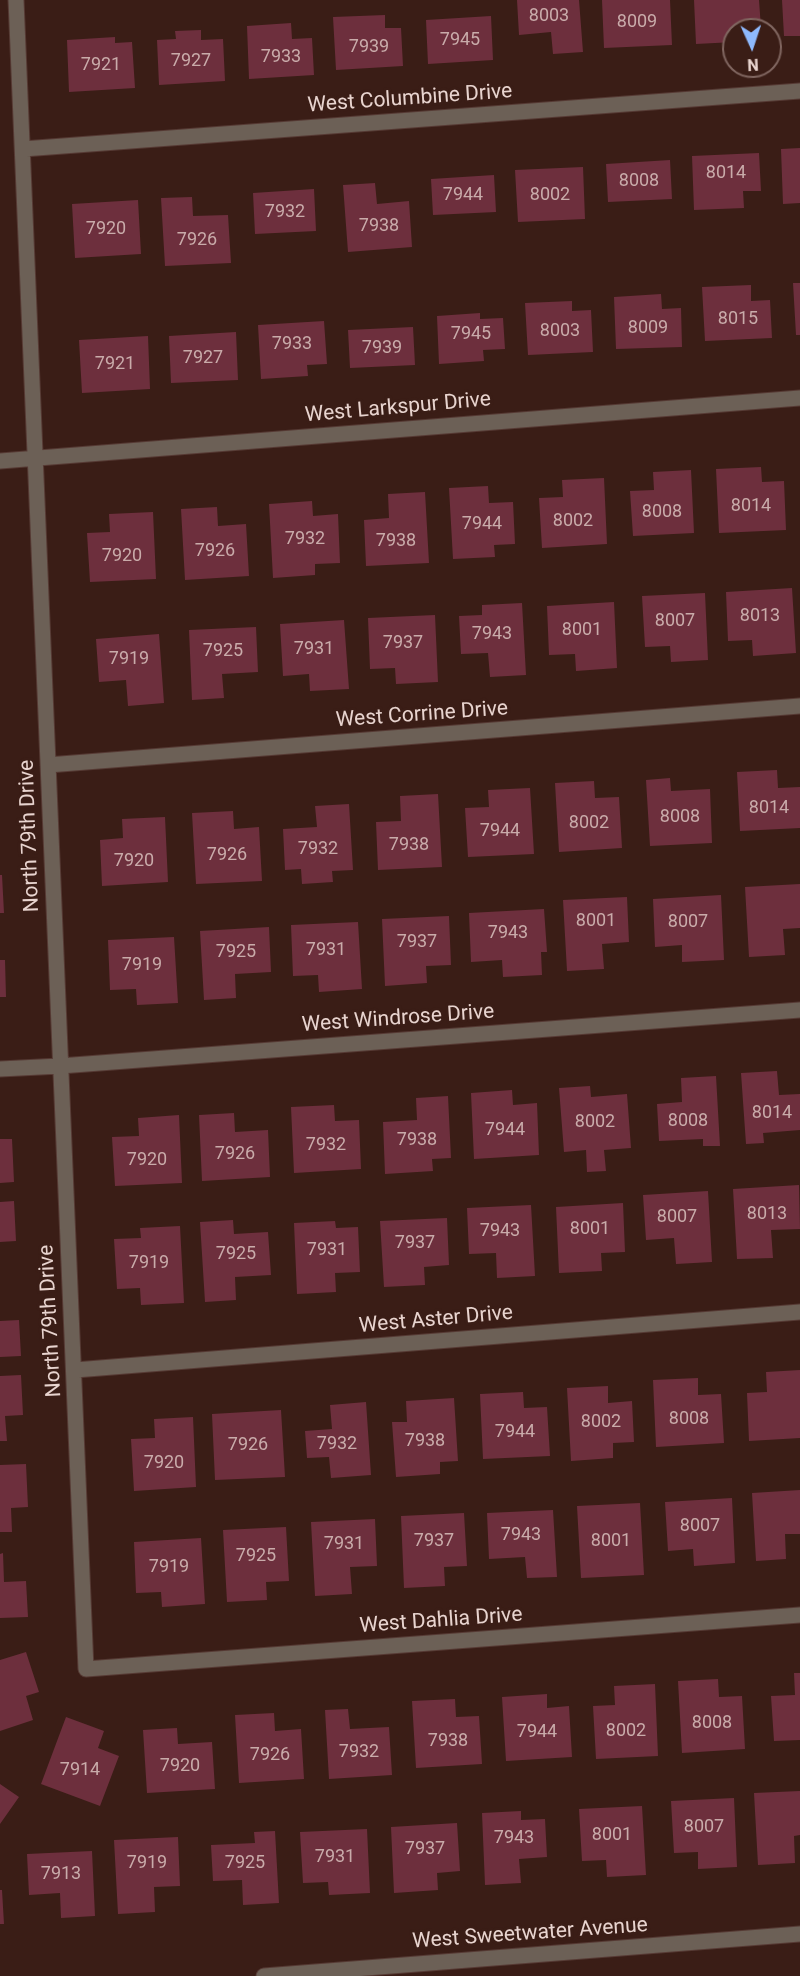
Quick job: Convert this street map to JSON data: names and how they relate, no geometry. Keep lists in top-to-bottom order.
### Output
{
  "streets": {
    "street": [
      "West Columbine Drive",
      "West Larkspur Drive",
      "West Corrine Drive",
      "North 79th Drive",
      "West Windrose Drive",
      "West Aster Drive",
      "West Dahlia Drive",
      "West Sweetwater Avenue"
    ]
  },
  "crossings": [
    ["West Columbine Drive", "North 79th Drive"],
    ["West Larkspur Drive", "North 79th Drive"],
    ["West Corrine Drive", "North 79th Drive"],
    ["North 79th Drive", "West Windrose Drive"],
    ["North 79th Drive", "West Aster Drive"],
    ["North 79th Drive", "West Dahlia Drive"]
  ],
  "house_numbers": [
    "8003",
    "8009",
    "7945",
    "7939",
    "7933",
    "7927",
    "7921",
    "8014",
    "8008",
    "7944",
    "8002",
    "7932",
    "7938",
    "7920",
    "7926",
    "8015",
    "8009",
    "8003",
    "7945",
    "7933",
    "7939",
    "7927",
    "7921",
    "8014",
    "8008",
    "8002",
    "7944",
    "7932",
    "7938",
    "7926",
    "7920",
    "8013",
    "8007",
    "8001",
    "7943",
    "7937",
    "7931",
    "7925",
    "7919",
    "8014",
    "8008",
    "8002",
    "7944",
    "7938",
    "7932",
    "7926",
    "7920",
    "8001",
    "8007",
    "7943",
    "7937",
    "7931",
    "7925",
    "7919",
    "8014",
    "8008",
    "8002",
    "7944",
    "7938",
    "7932",
    "7926",
    "7920",
    "8013",
    "8007",
    "8001",
    "7943",
    "7937",
    "7931",
    "7925",
    "7919",
    "8008",
    "8002",
    "7944",
    "7938",
    "7932",
    "7926",
    "7920",
    "8007",
    "7943",
    "7937",
    "8001",
    "7931",
    "7925",
    "7919",
    "8008",
    "8002",
    "7944",
    "7938",
    "7932",
    "7926",
    "7920",
    "7914",
    "8007",
    "8001",
    "7943",
    "7937",
    "7931",
    "7919",
    "7925",
    "7913"
  ],
  "north": "bottom"
}
